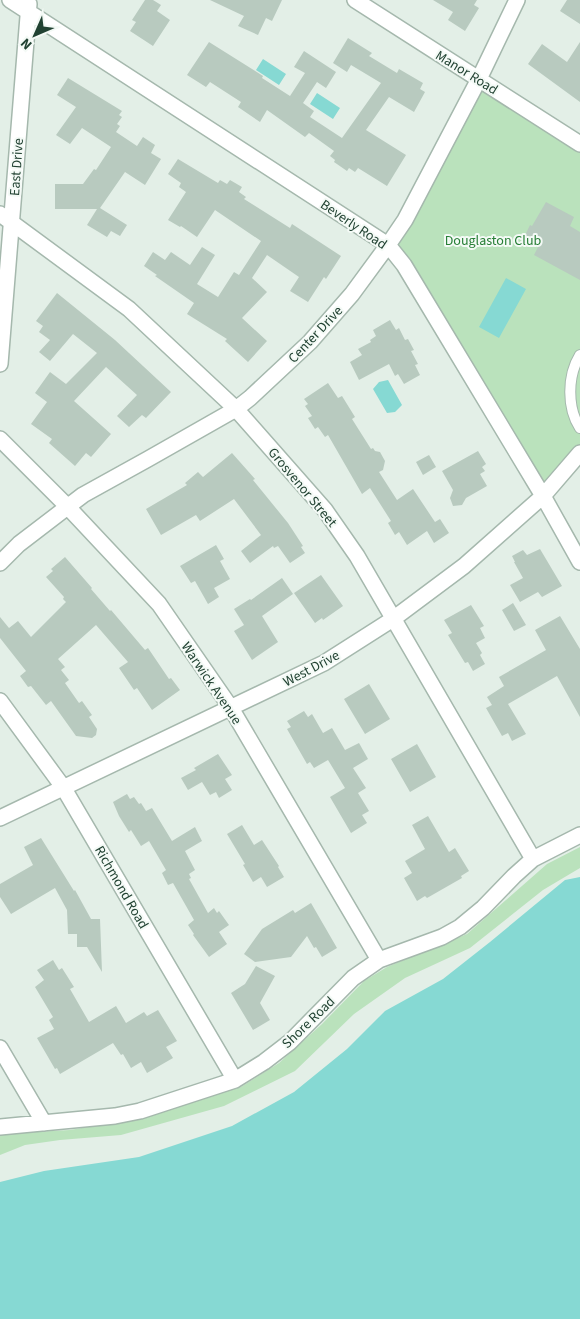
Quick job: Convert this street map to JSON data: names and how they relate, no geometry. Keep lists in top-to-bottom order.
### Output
{
  "streets": {
    "street": [
      "Manor Road",
      "East Drive",
      "Beverly Road",
      "Center Drive",
      "Grosvenor Street",
      "West Drive",
      "Warwick Avenue",
      "Richmond Road",
      "Shore Road"
    ]
  },
  "crossings": [
    ["Manor Road", "Center Drive"],
    ["East Drive", "Beverly Road"],
    ["East Drive", "Grosvenor Street"],
    ["Beverly Road", "Center Drive"],
    ["Beverly Road", "West Drive"],
    ["Center Drive", "Grosvenor Street"],
    ["Center Drive", "Warwick Avenue"],
    ["Grosvenor Street", "West Drive"],
    ["Grosvenor Street", "Shore Road"],
    ["West Drive", "Warwick Avenue"],
    ["West Drive", "Richmond Road"],
    ["Warwick Avenue", "Shore Road"],
    ["Richmond Road", "Shore Road"]
  ],
  "parks": ["Douglaston Club"],
  "north": "bottom left"
}
